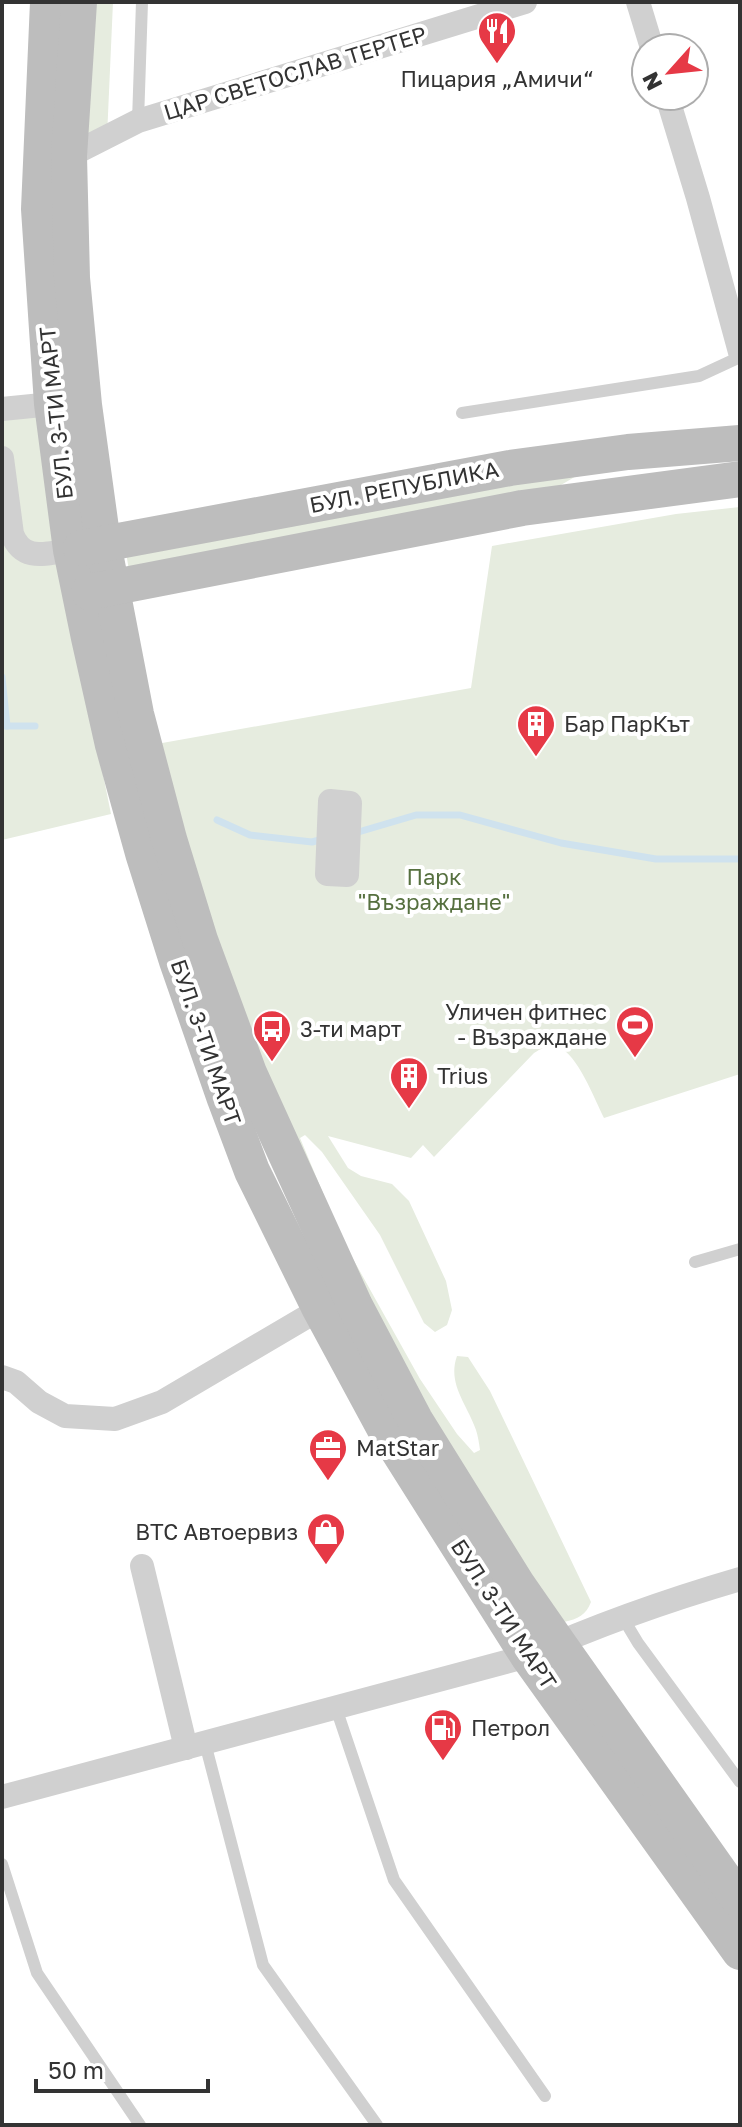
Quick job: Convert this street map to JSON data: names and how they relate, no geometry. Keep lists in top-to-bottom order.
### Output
{
  "streets": {
    "street": ["ЦАР СВЕТОСЛАВ ТЕРТЕР", "БУЛ. 3-ТИ МАРТ", "БУЛ. РЕПУБЛИКА"]
  },
  "crossings": [
    ["ЦАР СВЕТОСЛАВ ТЕРТЕР", "БУЛ. 3-ТИ МАРТ"],
    ["БУЛ. 3-ТИ МАРТ", "БУЛ. РЕПУБЛИКА"]
  ],
  "parks": ["Парк \"Възраждане\""],
  "places": {
    "restaurant": ["Пицария „Амичи“"],
    "building": ["Бар ПарКът", "Trius"],
    "sports": ["Уличен фитнес - Възраждане"],
    "bus stop": ["3-ти март"],
    "office": ["MatStar"],
    "shop": ["ВТС Автоервиз"],
    "fuel station": ["Петрол"]
  },
  "scale_bar": "50 m",
  "north": "bottom left"
}
